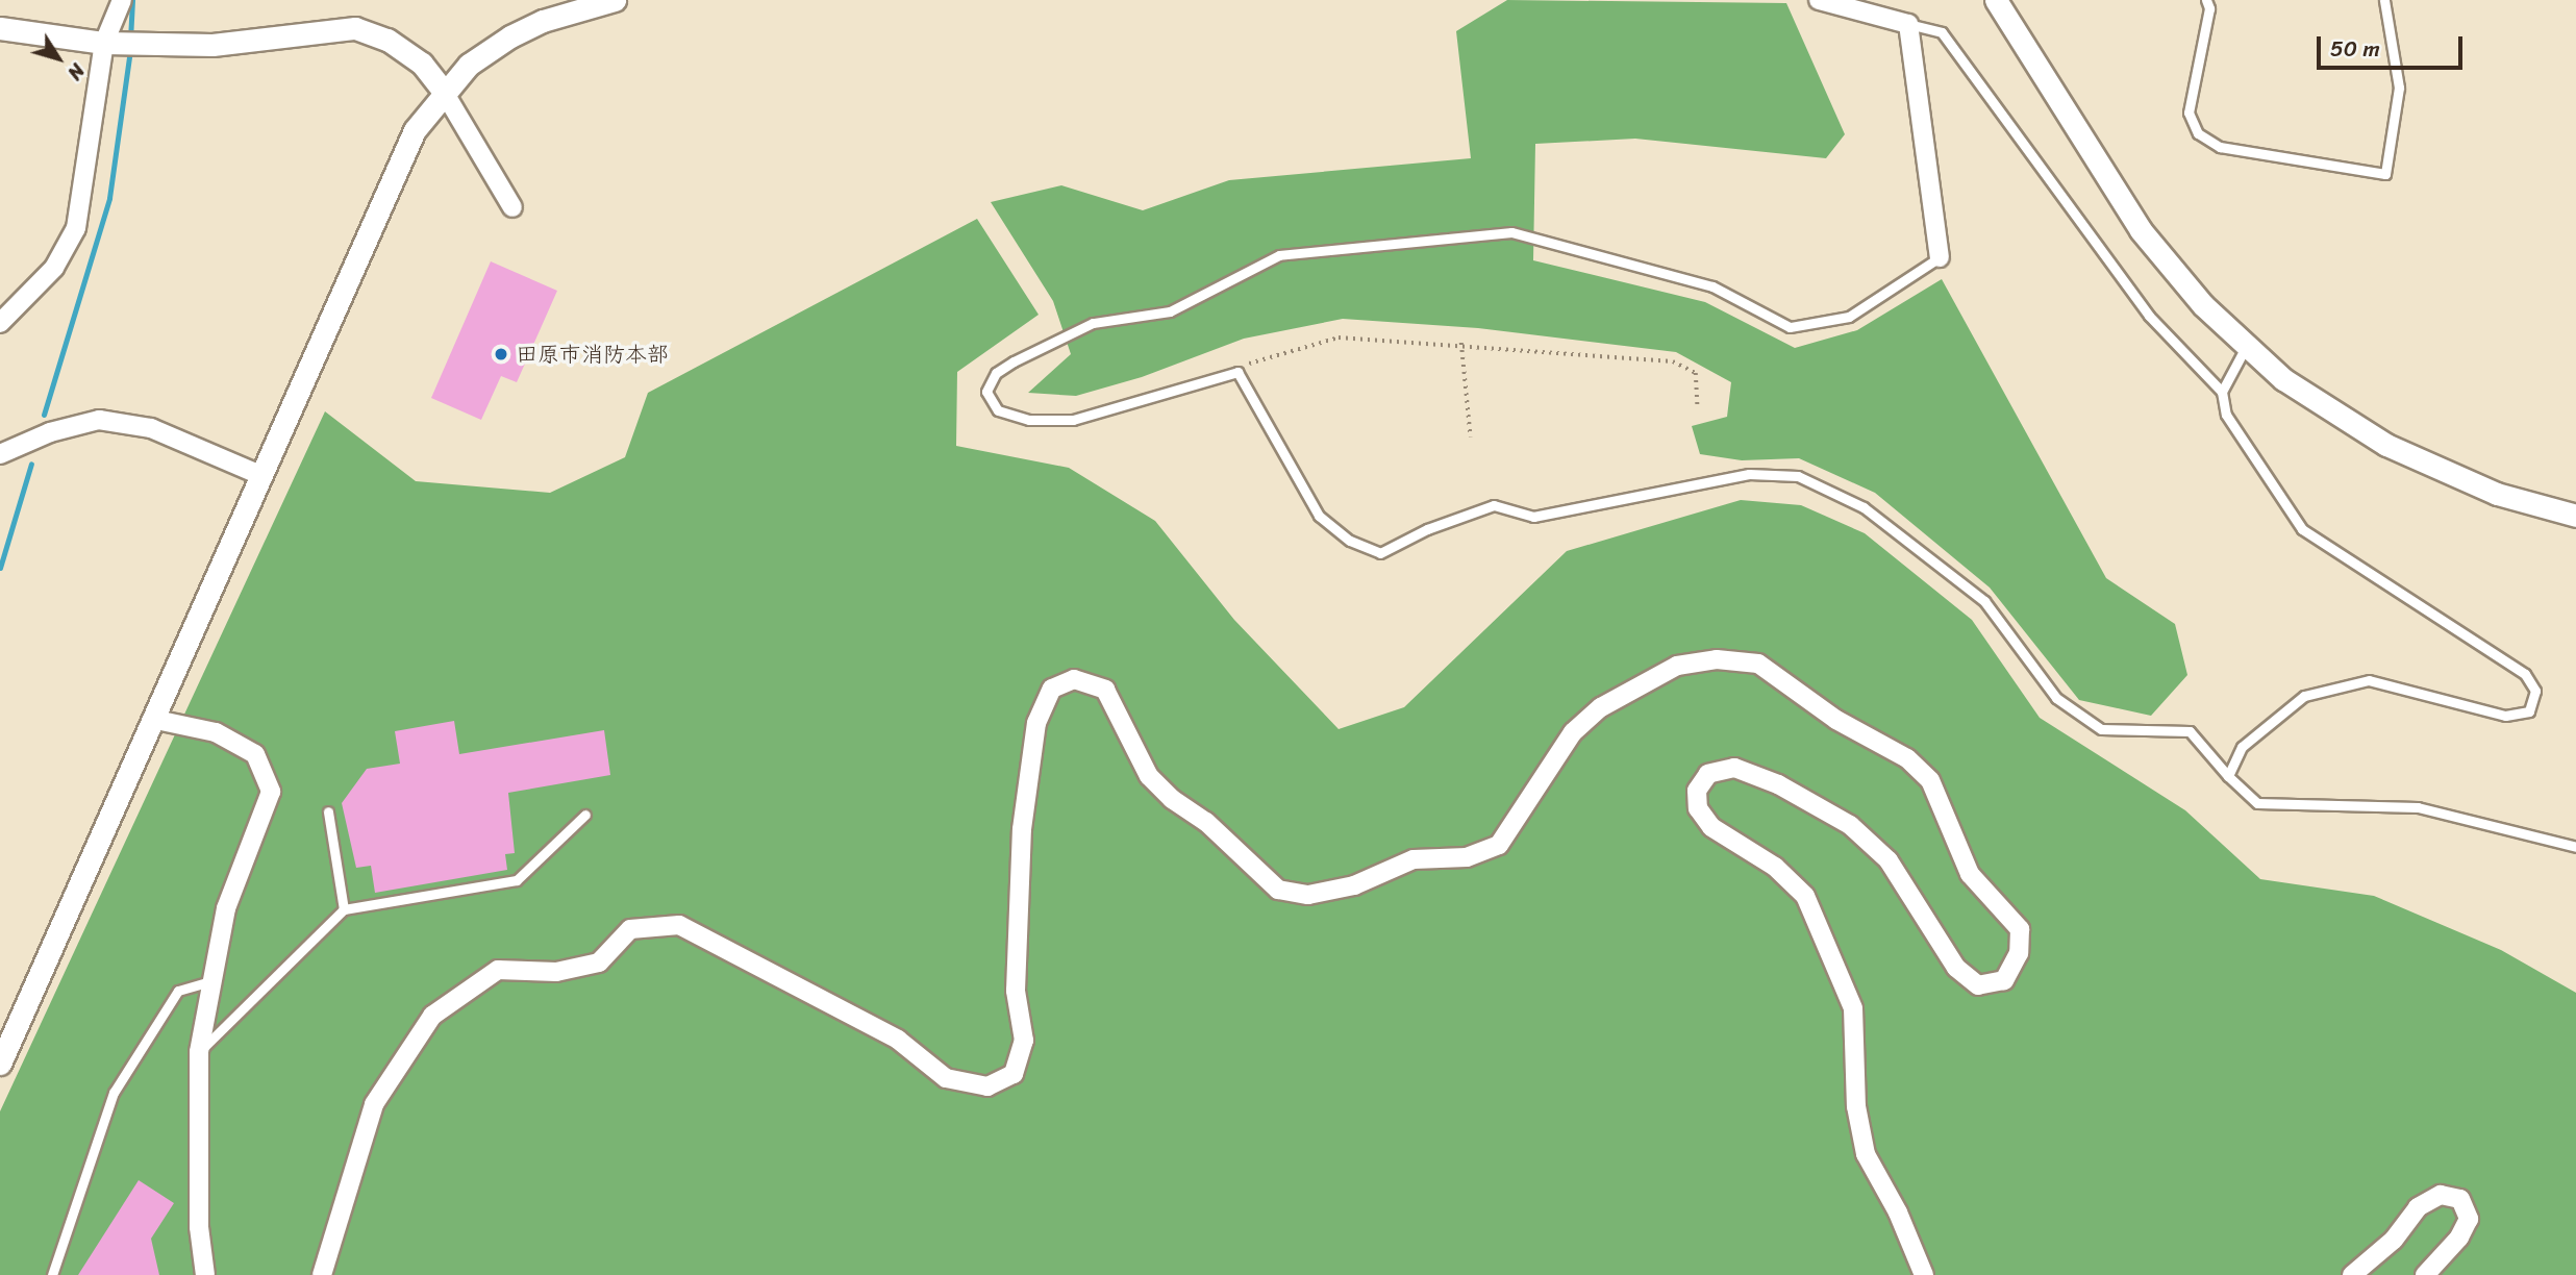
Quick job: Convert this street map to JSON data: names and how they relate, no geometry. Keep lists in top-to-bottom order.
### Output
{
  "places": ["田原市消防本部"],
  "scale_bar": "50 m",
  "north": "bottom right"
}
